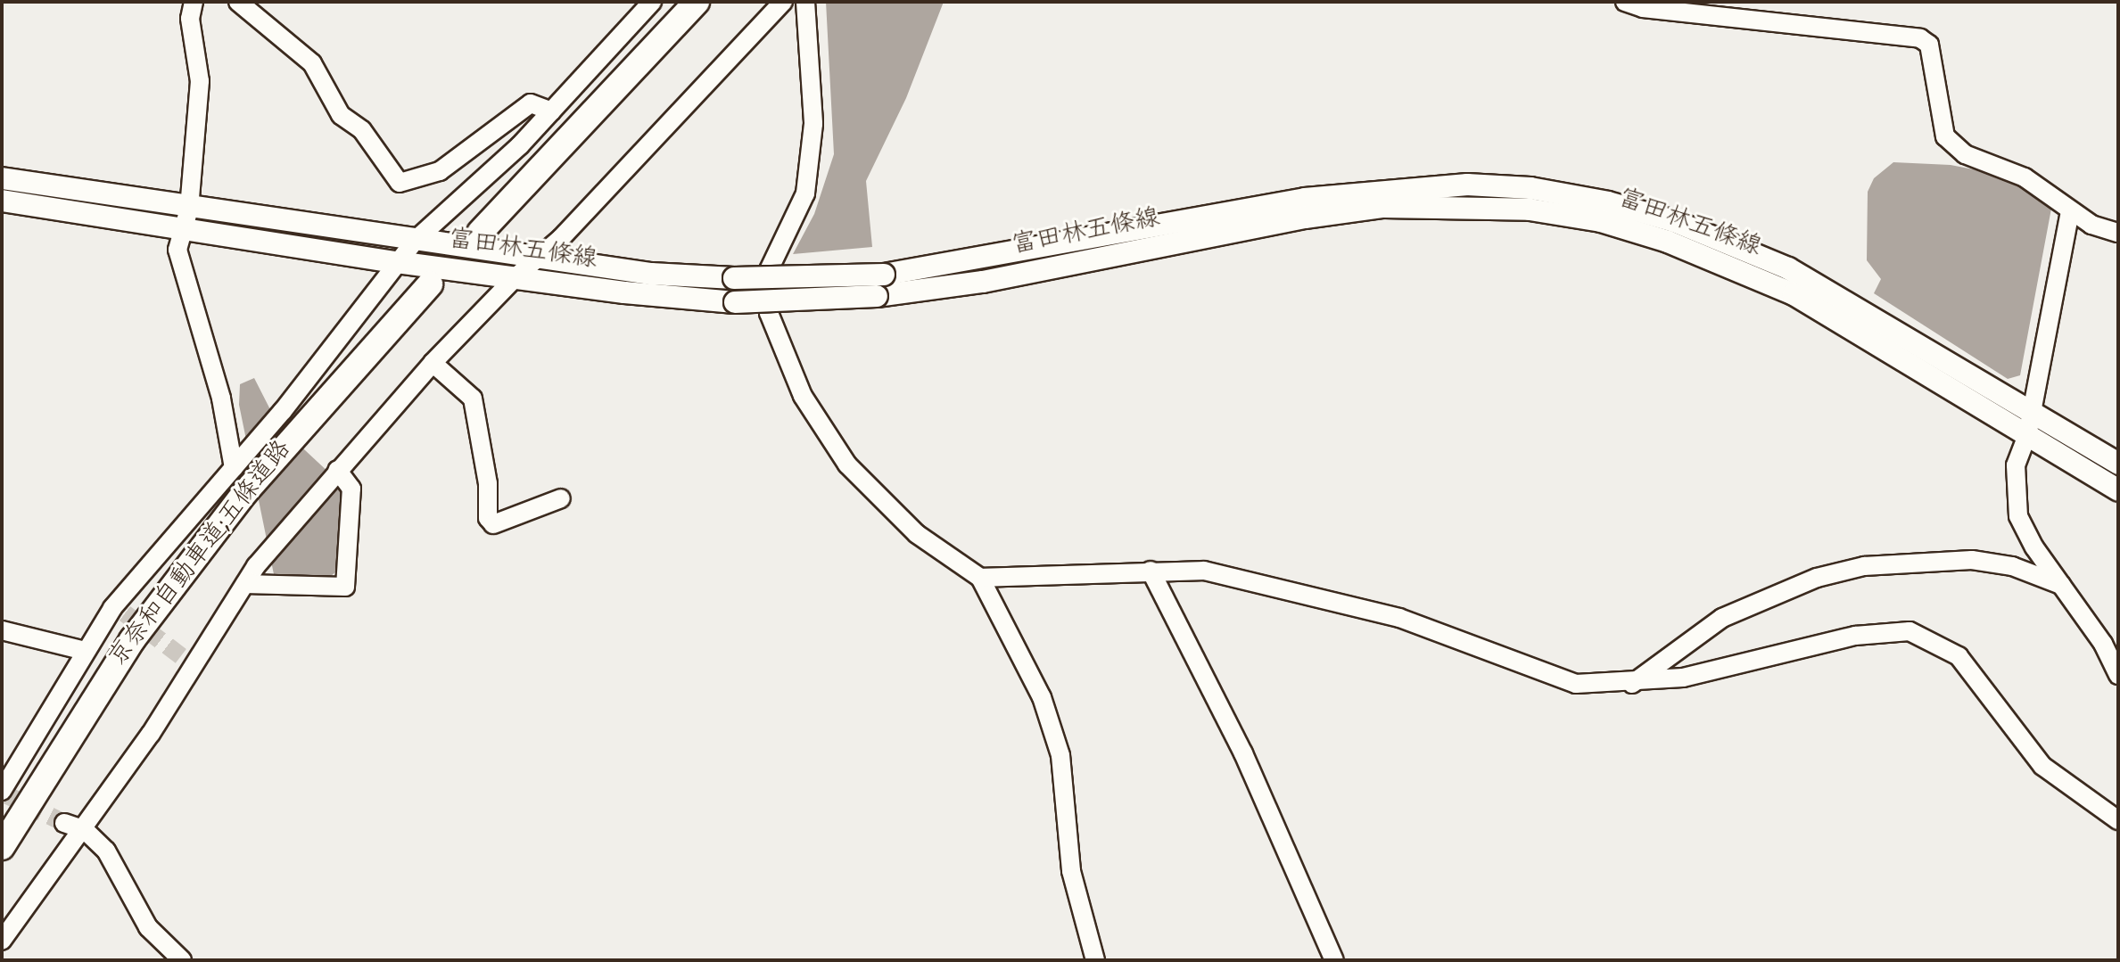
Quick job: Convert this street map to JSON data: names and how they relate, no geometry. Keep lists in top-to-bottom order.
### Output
{
  "streets": {
    "highway": ["京奈和自動車道;五條道路"],
    "main road": ["富田林五條線"]
  }
}
